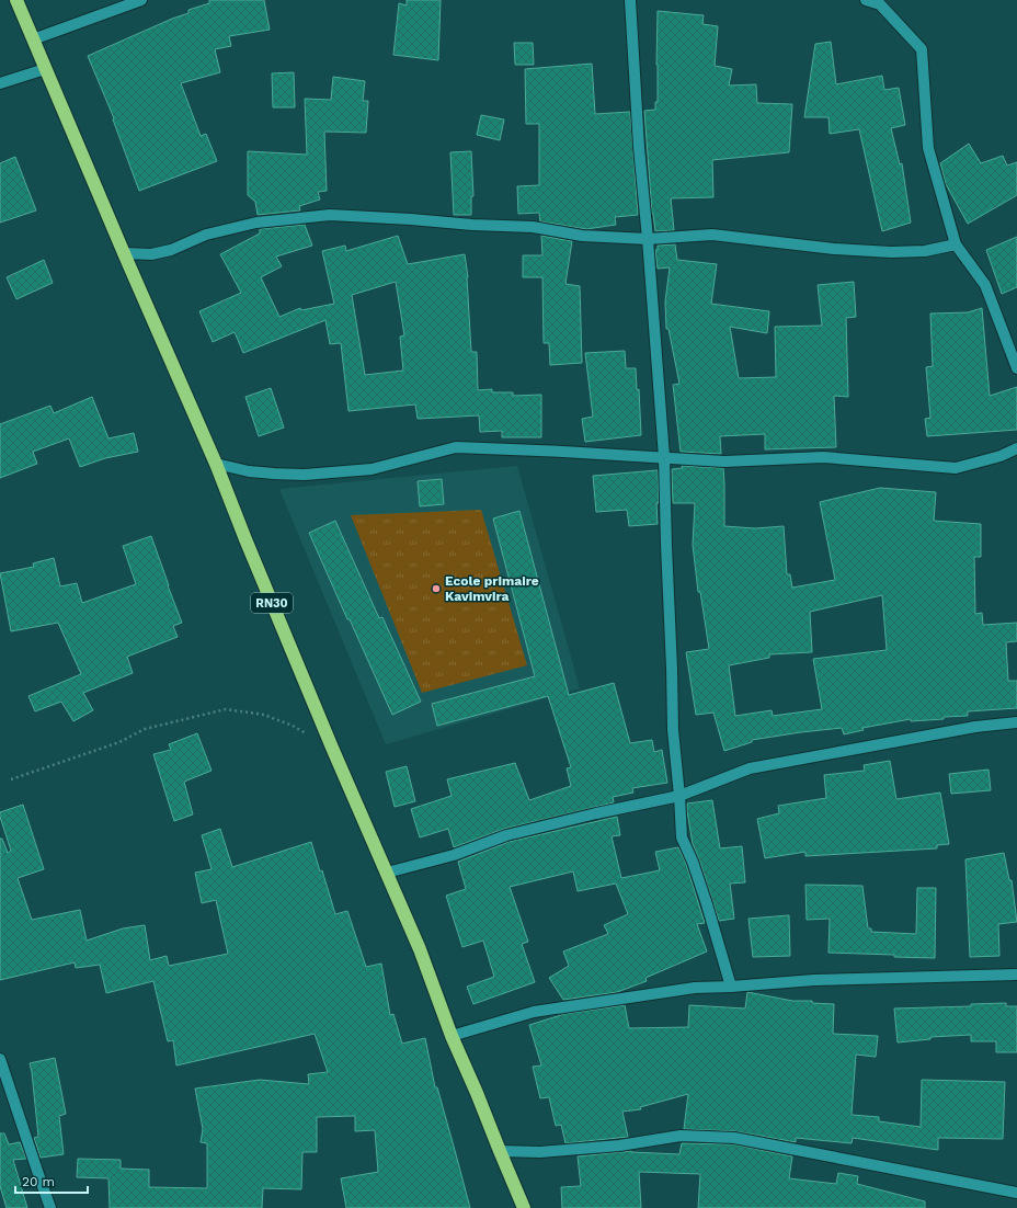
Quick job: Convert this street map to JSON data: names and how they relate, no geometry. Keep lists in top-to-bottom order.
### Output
{
  "streets": {
    "highway": ["RN30"]
  },
  "places": ["Ecole primaire Kavimvira"],
  "scale_bar": "20 m"
}
